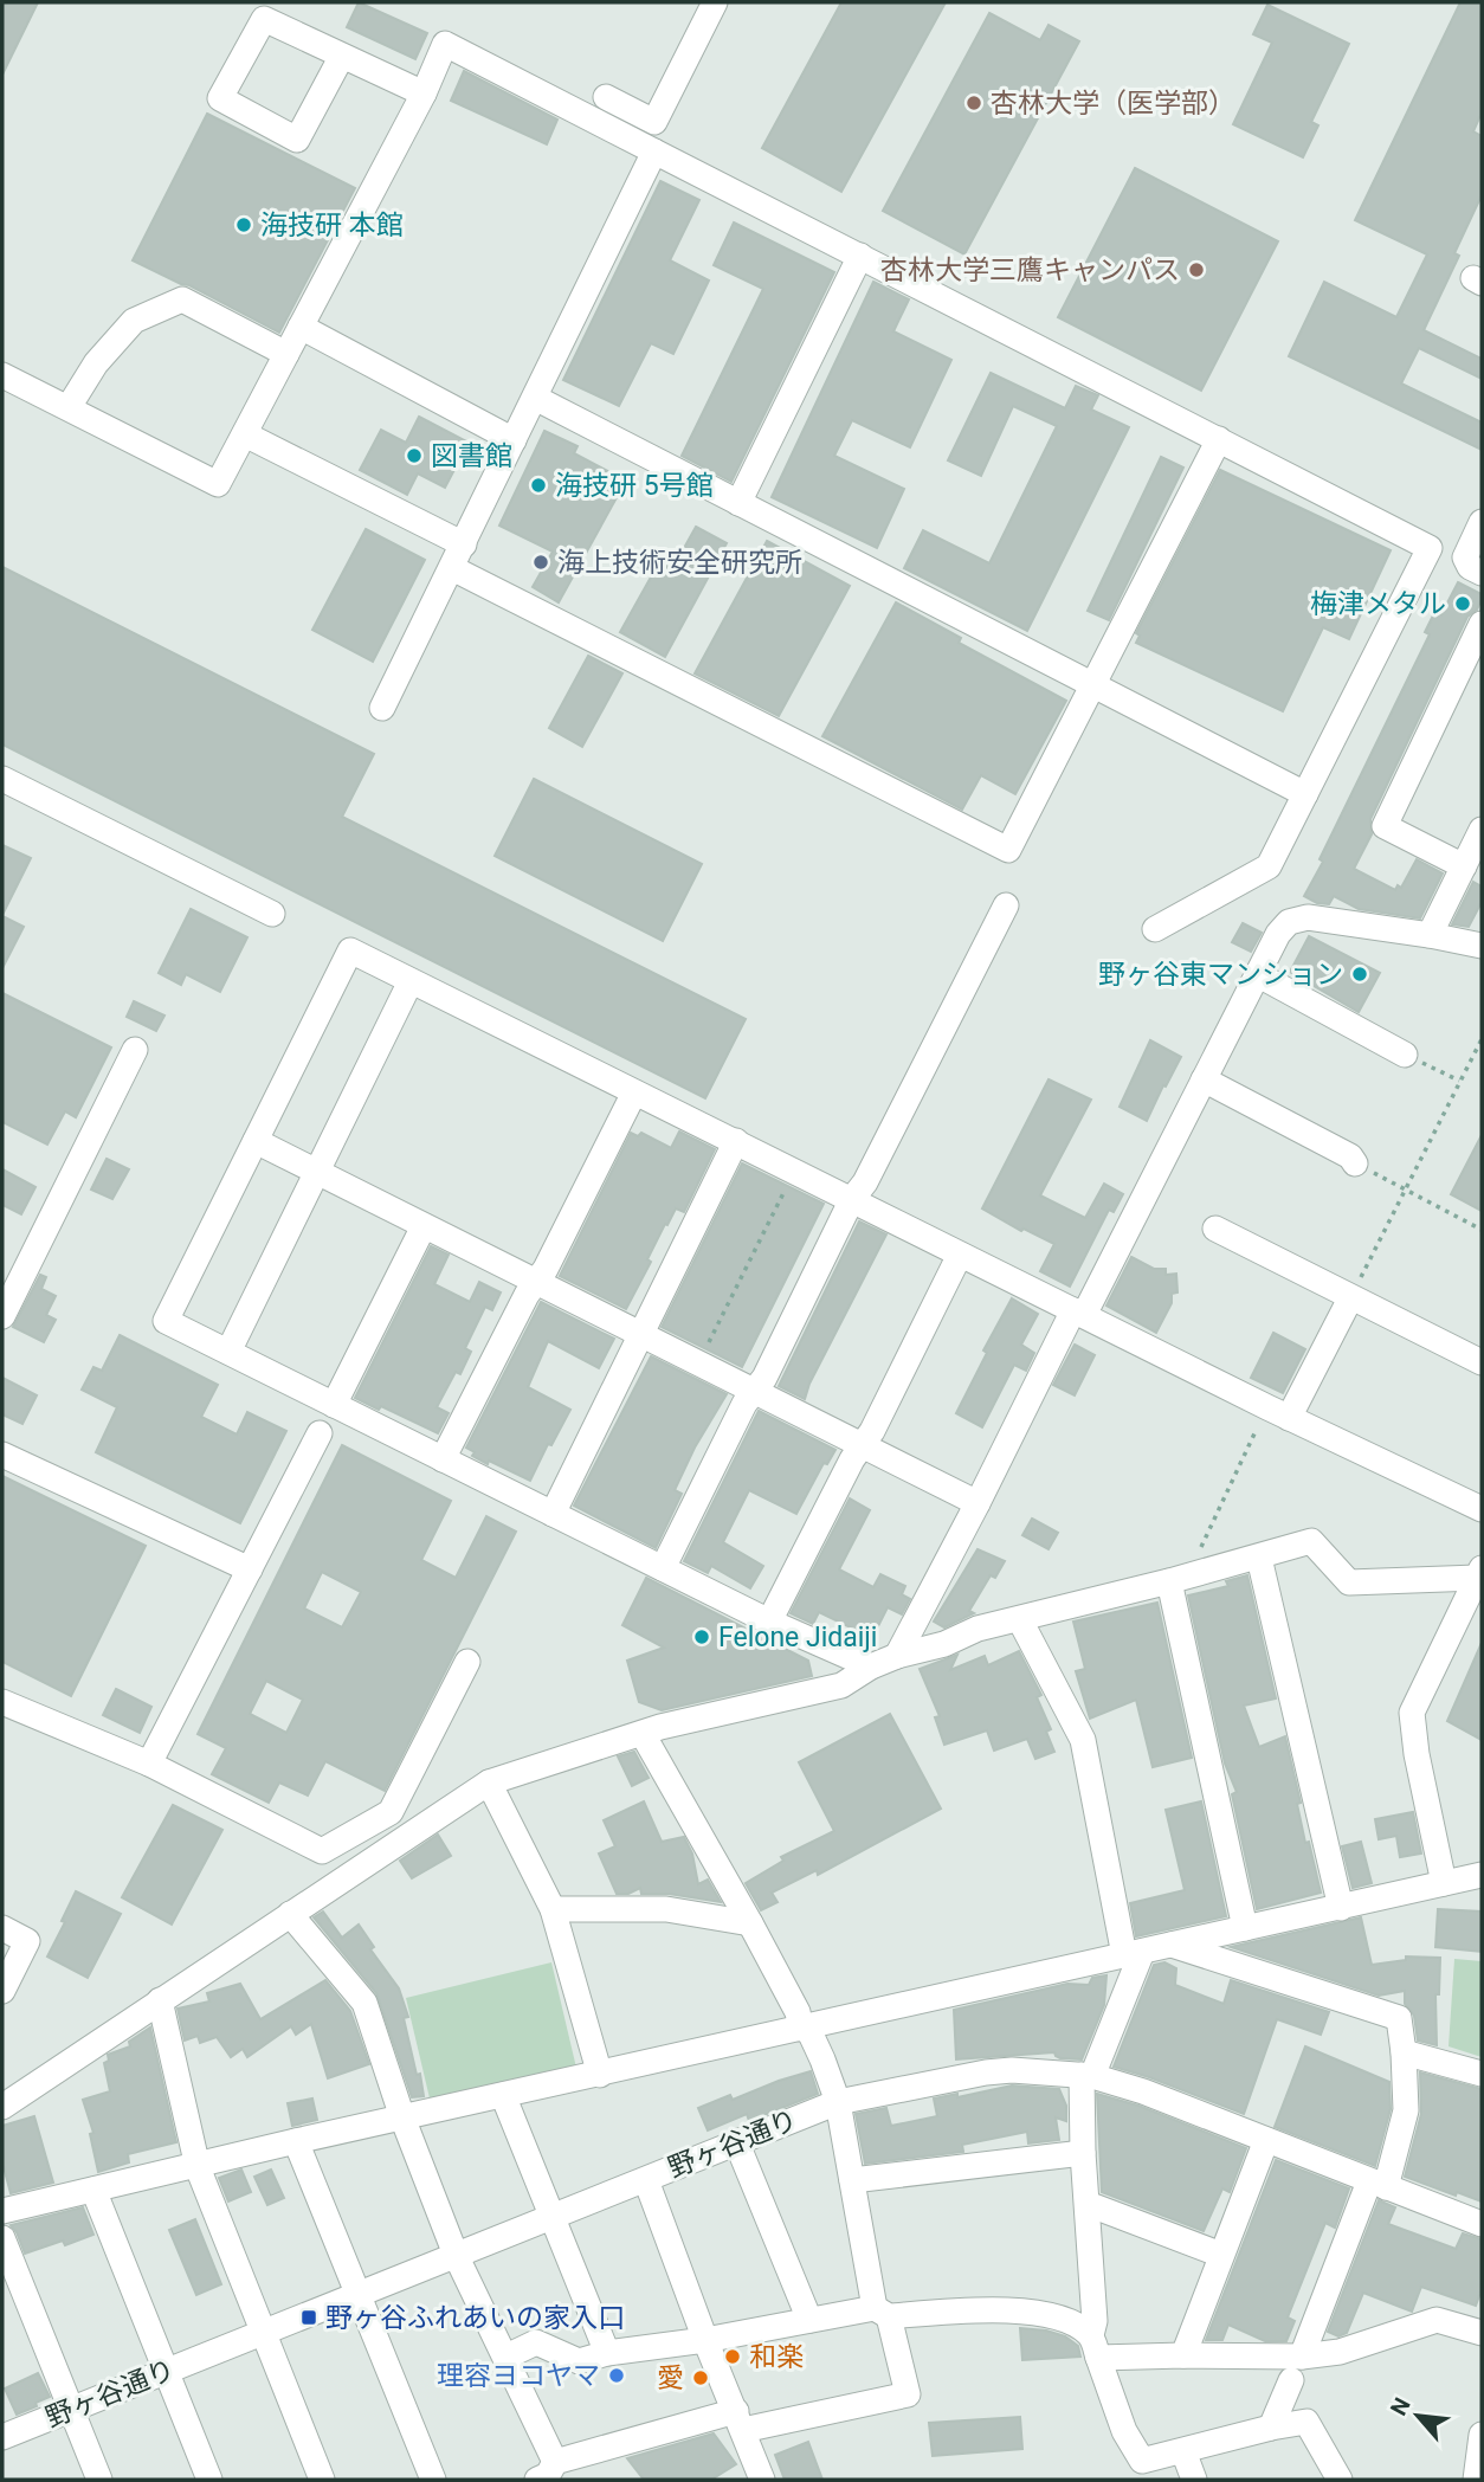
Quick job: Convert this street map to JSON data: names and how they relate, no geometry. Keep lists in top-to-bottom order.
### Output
{
  "streets": {
    "street": ["野ヶ谷通り"]
  },
  "places": {
    "other": [
      "杏林大学（医学部）",
      "海技研 本館",
      "杏林大学三鷹キャンパス",
      "図書館",
      "海技研 5号館",
      "海上技術安全研究所",
      "梅津メタル",
      "野ヶ谷東マンション",
      "Felone Jidaiji",
      "和楽",
      "理容ヨコヤマ",
      "愛"
    ],
    "transit": ["野ヶ谷ふれあいの家入口"]
  },
  "north": "top left"
}
